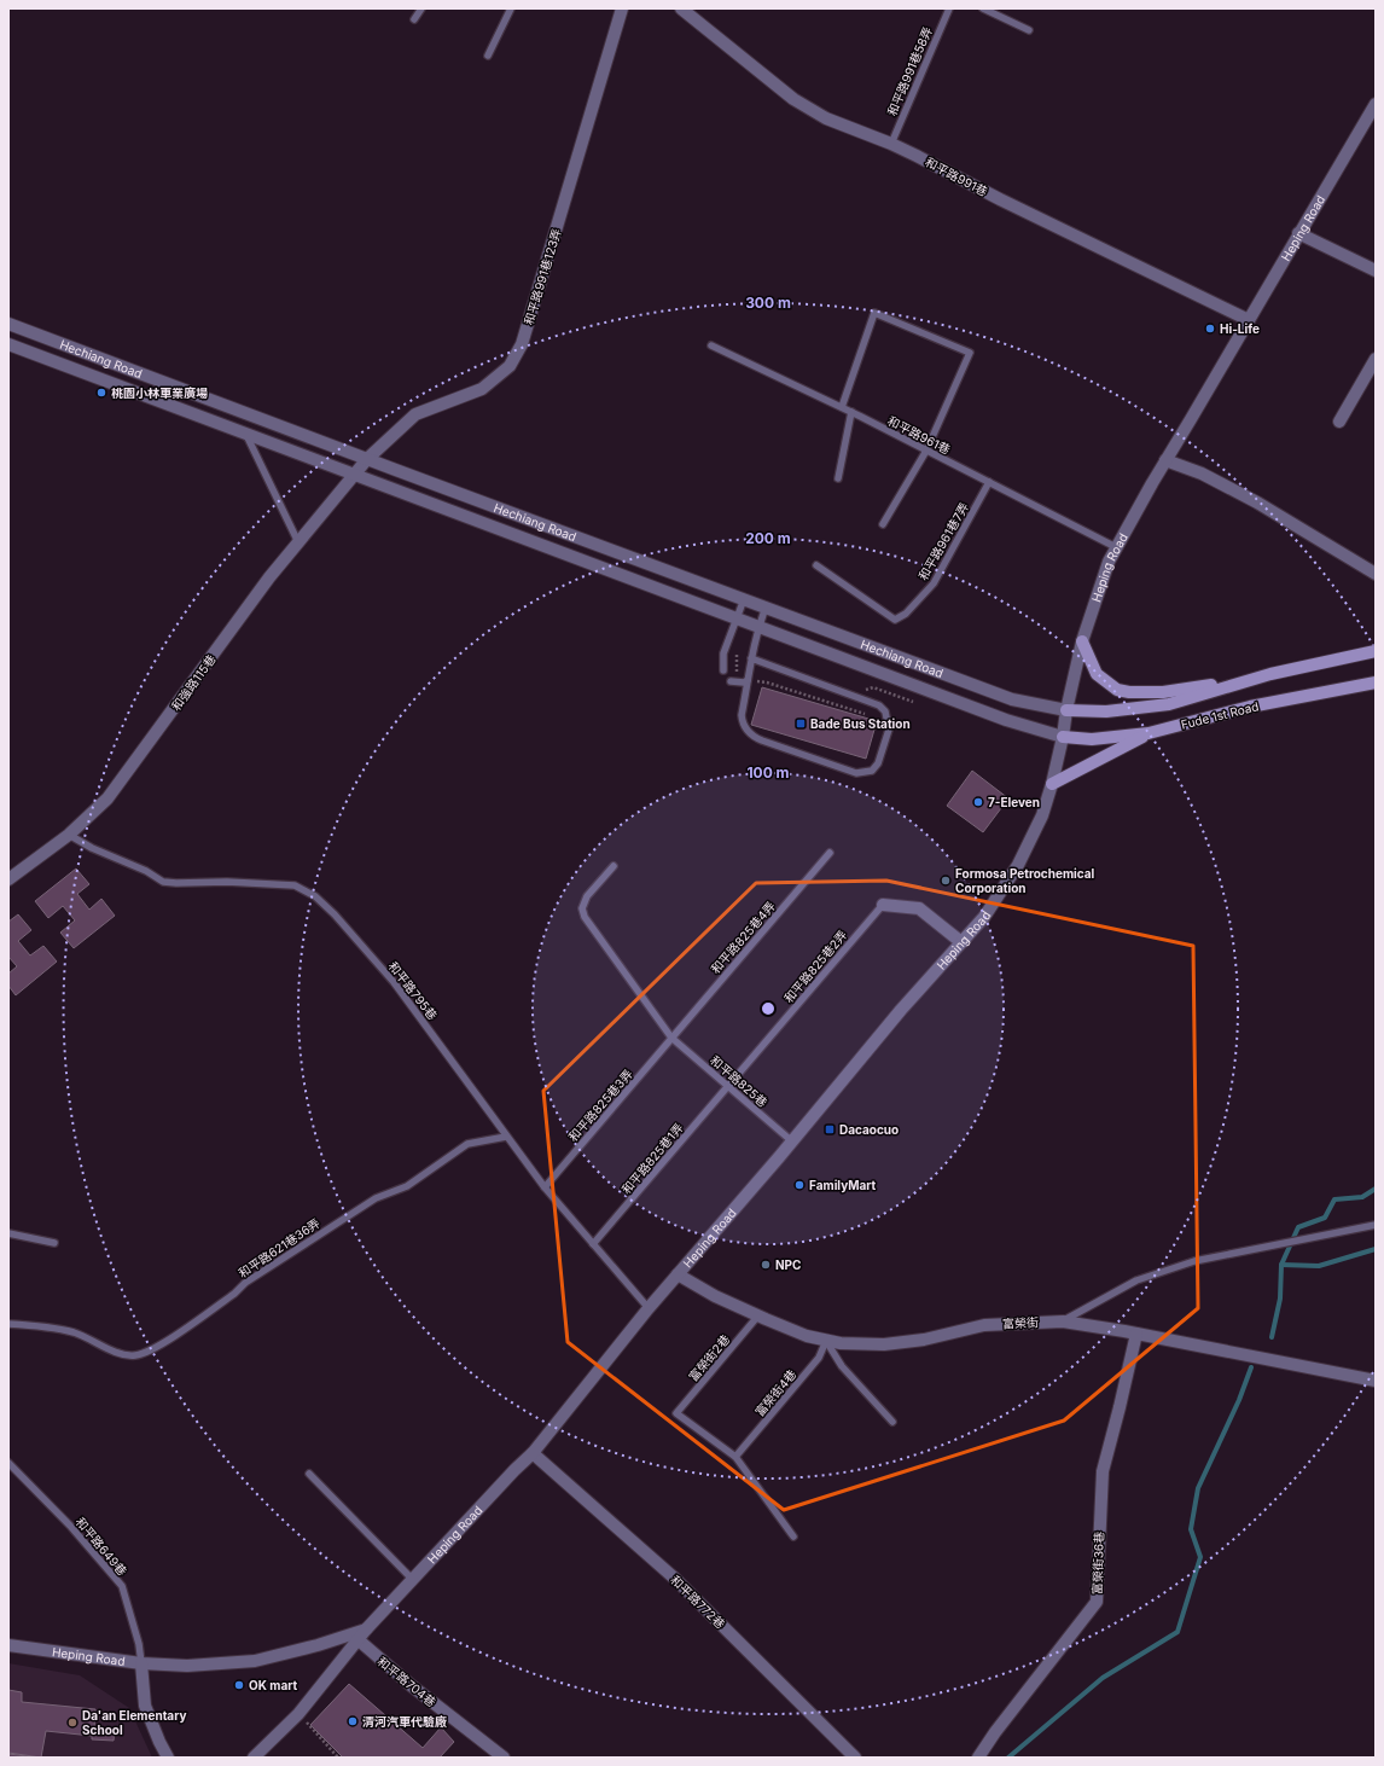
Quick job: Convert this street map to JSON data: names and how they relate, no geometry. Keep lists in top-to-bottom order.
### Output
{
  "streets": {
    "main road": ["Fude 1st Road"],
    "street": [
      "和平路991巷",
      "Heping Road",
      "和平路991巷123弄",
      "Hechiang Road",
      "和強路115巷",
      "富榮街",
      "富榮街36巷",
      "和平路772巷",
      "和平路704巷"
    ],
    "lane": [
      "和平路991巷58弄",
      "和平路961巷",
      "和平路961巷7弄",
      "和平路825巷4弄",
      "和平路825巷2弄",
      "和平路795巷",
      "和平路825巷",
      "和平路825巷3弄",
      "和平路825巷1弄",
      "和平路621巷36弄",
      "富榮街2巷",
      "富榮街4巷",
      "和平路649巷"
    ]
  },
  "crossings": [
    ["和平路991巷58弄", "和平路991巷"],
    ["和平路991巷", "Heping Road"],
    ["Heping Road", "Hechiang Road"],
    ["Heping Road", "和平路961巷"],
    ["Heping Road", "Fude 1st Road"],
    ["Heping Road", "和平路795巷"],
    ["Heping Road", "和平路825巷"],
    ["Heping Road", "富榮街"],
    ["Heping Road", "和平路649巷"],
    ["Heping Road", "和平路772巷"],
    ["Heping Road", "和平路704巷"],
    ["和平路991巷123弄", "Hechiang Road"],
    ["和平路991巷123弄", "和強路115巷"],
    ["Hechiang Road", "和強路115巷"],
    ["Hechiang Road", "Fude 1st Road"],
    ["和平路961巷", "和平路961巷7弄"],
    ["和強路115巷", "和平路795巷"],
    ["和平路825巷4弄", "和平路825巷"],
    ["和平路825巷4弄", "和平路825巷3弄"],
    ["和平路825巷2弄", "和平路825巷"],
    ["和平路825巷2弄", "和平路825巷1弄"],
    ["和平路795巷", "和平路825巷3弄"],
    ["和平路795巷", "和平路825巷1弄"],
    ["和平路795巷", "和平路621巷36弄"],
    ["和平路825巷", "和平路825巷3弄"],
    ["和平路825巷", "和平路825巷1弄"],
    ["富榮街", "富榮街2巷"],
    ["富榮街", "富榮街4巷"],
    ["富榮街", "富榮街36巷"],
    ["富榮街2巷", "富榮街4巷"]
  ],
  "places": {
    "other": [
      "Hi-Life",
      "桃園小林車業廣場",
      "7-Eleven",
      "Formosa Petrochemical Corporation",
      "FamilyMart",
      "NPC",
      "OK mart",
      "清河汽車代驗廠",
      "Da'an Elementary School"
    ],
    "transit": ["Bade Bus Station", "Dacaocuo"]
  },
  "rings": ["300 m", "200 m", "100 m"]
}
